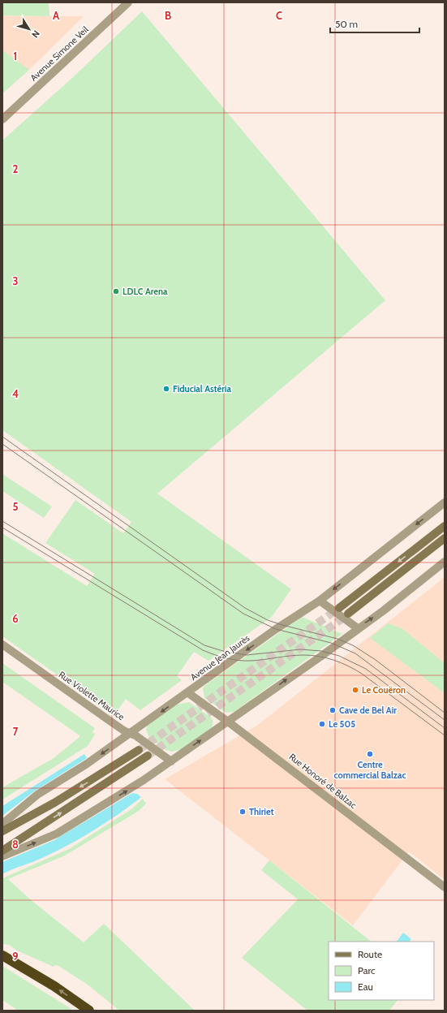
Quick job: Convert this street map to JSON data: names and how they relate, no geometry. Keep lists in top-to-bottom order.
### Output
{
  "streets": {
    "street": [
      "Avenue Simone Veil",
      "Avenue Jean Jaurès",
      "Rue Violette Maurice",
      "Rue Honoré de Balzac"
    ]
  },
  "crossings": [
    ["Avenue Jean Jaurès", "Rue Violette Maurice"],
    ["Avenue Jean Jaurès", "Rue Honoré de Balzac"]
  ],
  "places": [
    "LDLC Arena",
    "Fiducial Astéria",
    "Le Couëron",
    "Cave de Bel Air",
    "Le 505",
    "Centre commercial Balzac",
    "Thiriet"
  ],
  "legend": ["Route", "Parc", "Eau"],
  "scale_bar": "50 m",
  "north": "bottom right",
  "grid": {
    "columns": ["A", "B", "C"],
    "rows": [
      "1",
      "2",
      "3",
      "4",
      "5",
      "6",
      "7",
      "8",
      "9"
    ]
  }
}
